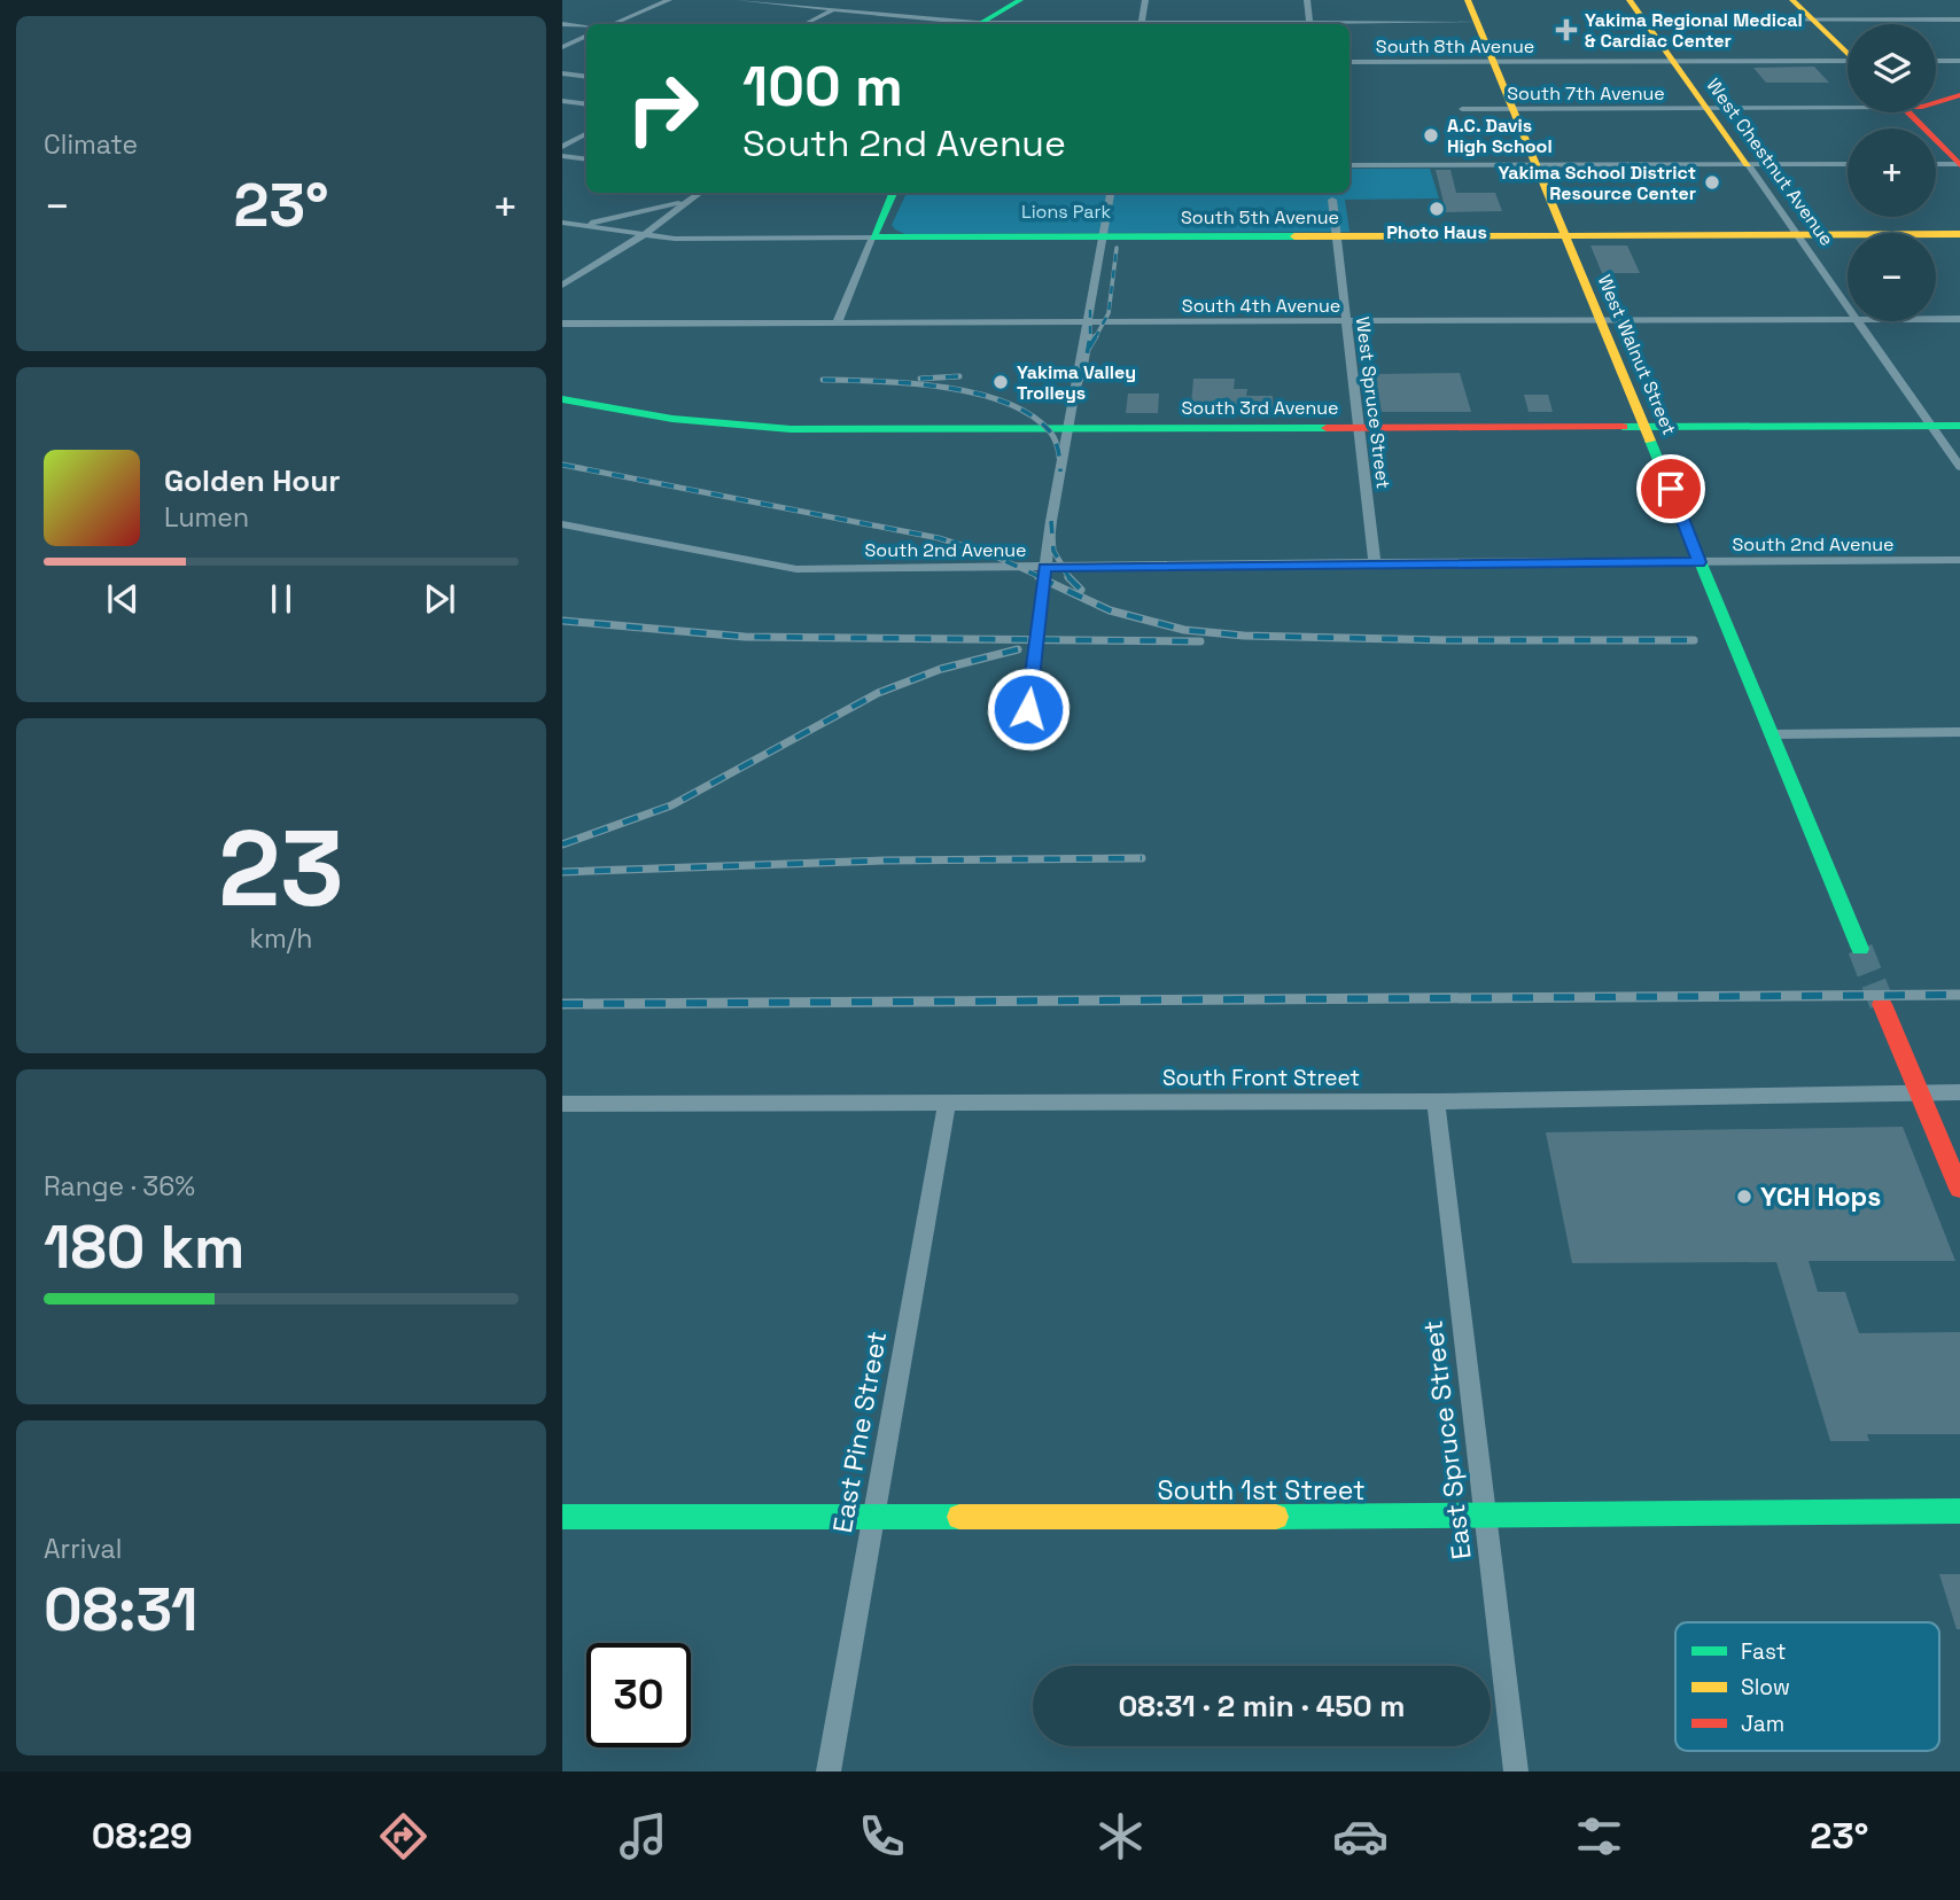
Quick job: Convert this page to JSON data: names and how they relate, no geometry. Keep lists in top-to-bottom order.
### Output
{
  "streets": {
    "street": [
      "South 8th Avenue",
      "South 7th Avenue",
      "West Chestnut Avenue",
      "South 5th Avenue",
      "South 4th Avenue",
      "West Walnut Street",
      "West Spruce Street",
      "South 3rd Avenue",
      "South 2nd Avenue",
      "South Front Street",
      "East Pine Street",
      "East Spruce Street",
      "South 1st Street"
    ]
  },
  "crossings": [
    ["South 8th Avenue", "West Chestnut Avenue"],
    ["South 8th Avenue", "West Walnut Street"],
    ["South 7th Avenue", "West Chestnut Avenue"],
    ["South 7th Avenue", "West Walnut Street"],
    ["West Chestnut Avenue", "South 5th Avenue"],
    ["West Chestnut Avenue", "South 3rd Avenue"],
    ["South 5th Avenue", "West Walnut Street"],
    ["South 5th Avenue", "West Spruce Street"],
    ["South 4th Avenue", "West Walnut Street"],
    ["South 4th Avenue", "West Spruce Street"],
    ["West Walnut Street", "South 3rd Avenue"],
    ["West Walnut Street", "South 2nd Avenue"],
    ["West Spruce Street", "South 3rd Avenue"],
    ["West Spruce Street", "South 2nd Avenue"],
    ["South Front Street", "East Pine Street"],
    ["South Front Street", "East Spruce Street"],
    ["East Pine Street", "South 1st Street"],
    ["East Spruce Street", "South 1st Street"]
  ],
  "parks": ["Lions Park"],
  "places": {
    "health": ["Yakima Regional Medical & Cardiac Center"],
    "other": [
      "A.C. Davis High School",
      "Yakima School District Resource Center",
      "Photo Haus",
      "Yakima Valley Trolleys",
      "YCH Hops"
    ]
  },
  "legend": ["Fast", "Slow", "Jam"],
  "page": {
    "tile": [
      "Climate",
      ["23", "km/h"],
      ["Range · 36%", "180 km"],
      ["Arrival", "08:31"]
    ],
    "map_buttons": ["+", "−"],
    "turn": ["100 m", "South 2nd Avenue"],
    "heat": ["−", "23°", "+"],
    "song": ["Golden Hour", "Lumen"],
    "limit": "30",
    "trip": "08:31 · 2 min · 450 m",
    "tabs": ["08:29", "23°"]
  }
}
